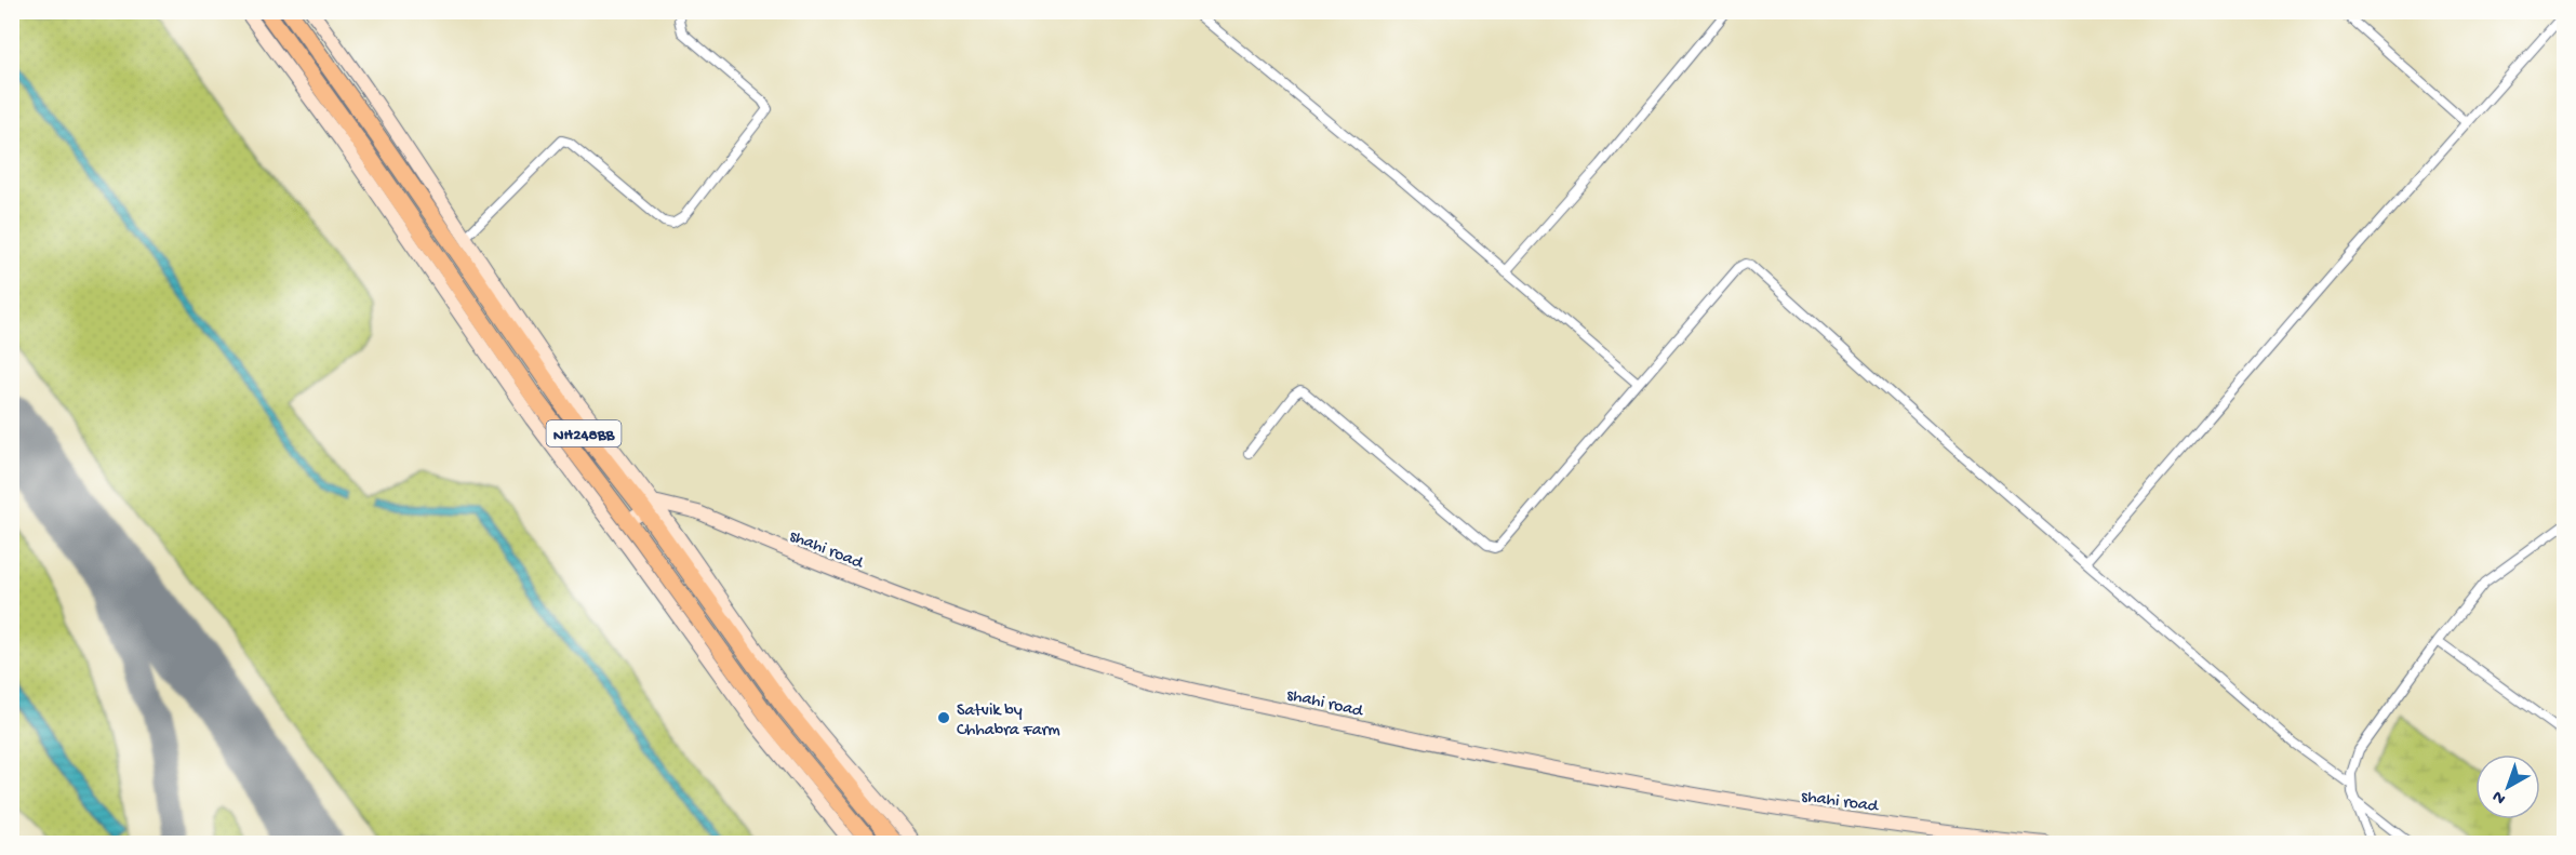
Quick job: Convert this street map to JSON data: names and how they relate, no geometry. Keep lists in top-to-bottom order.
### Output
{
  "streets": {
    "highway": ["NH248BB"],
    "street": ["shahi road"]
  },
  "crossings": [
    ["NH248BB", "shahi road"]
  ],
  "places": ["Satvik by Chhabra Farm"],
  "north": "bottom left"
}
